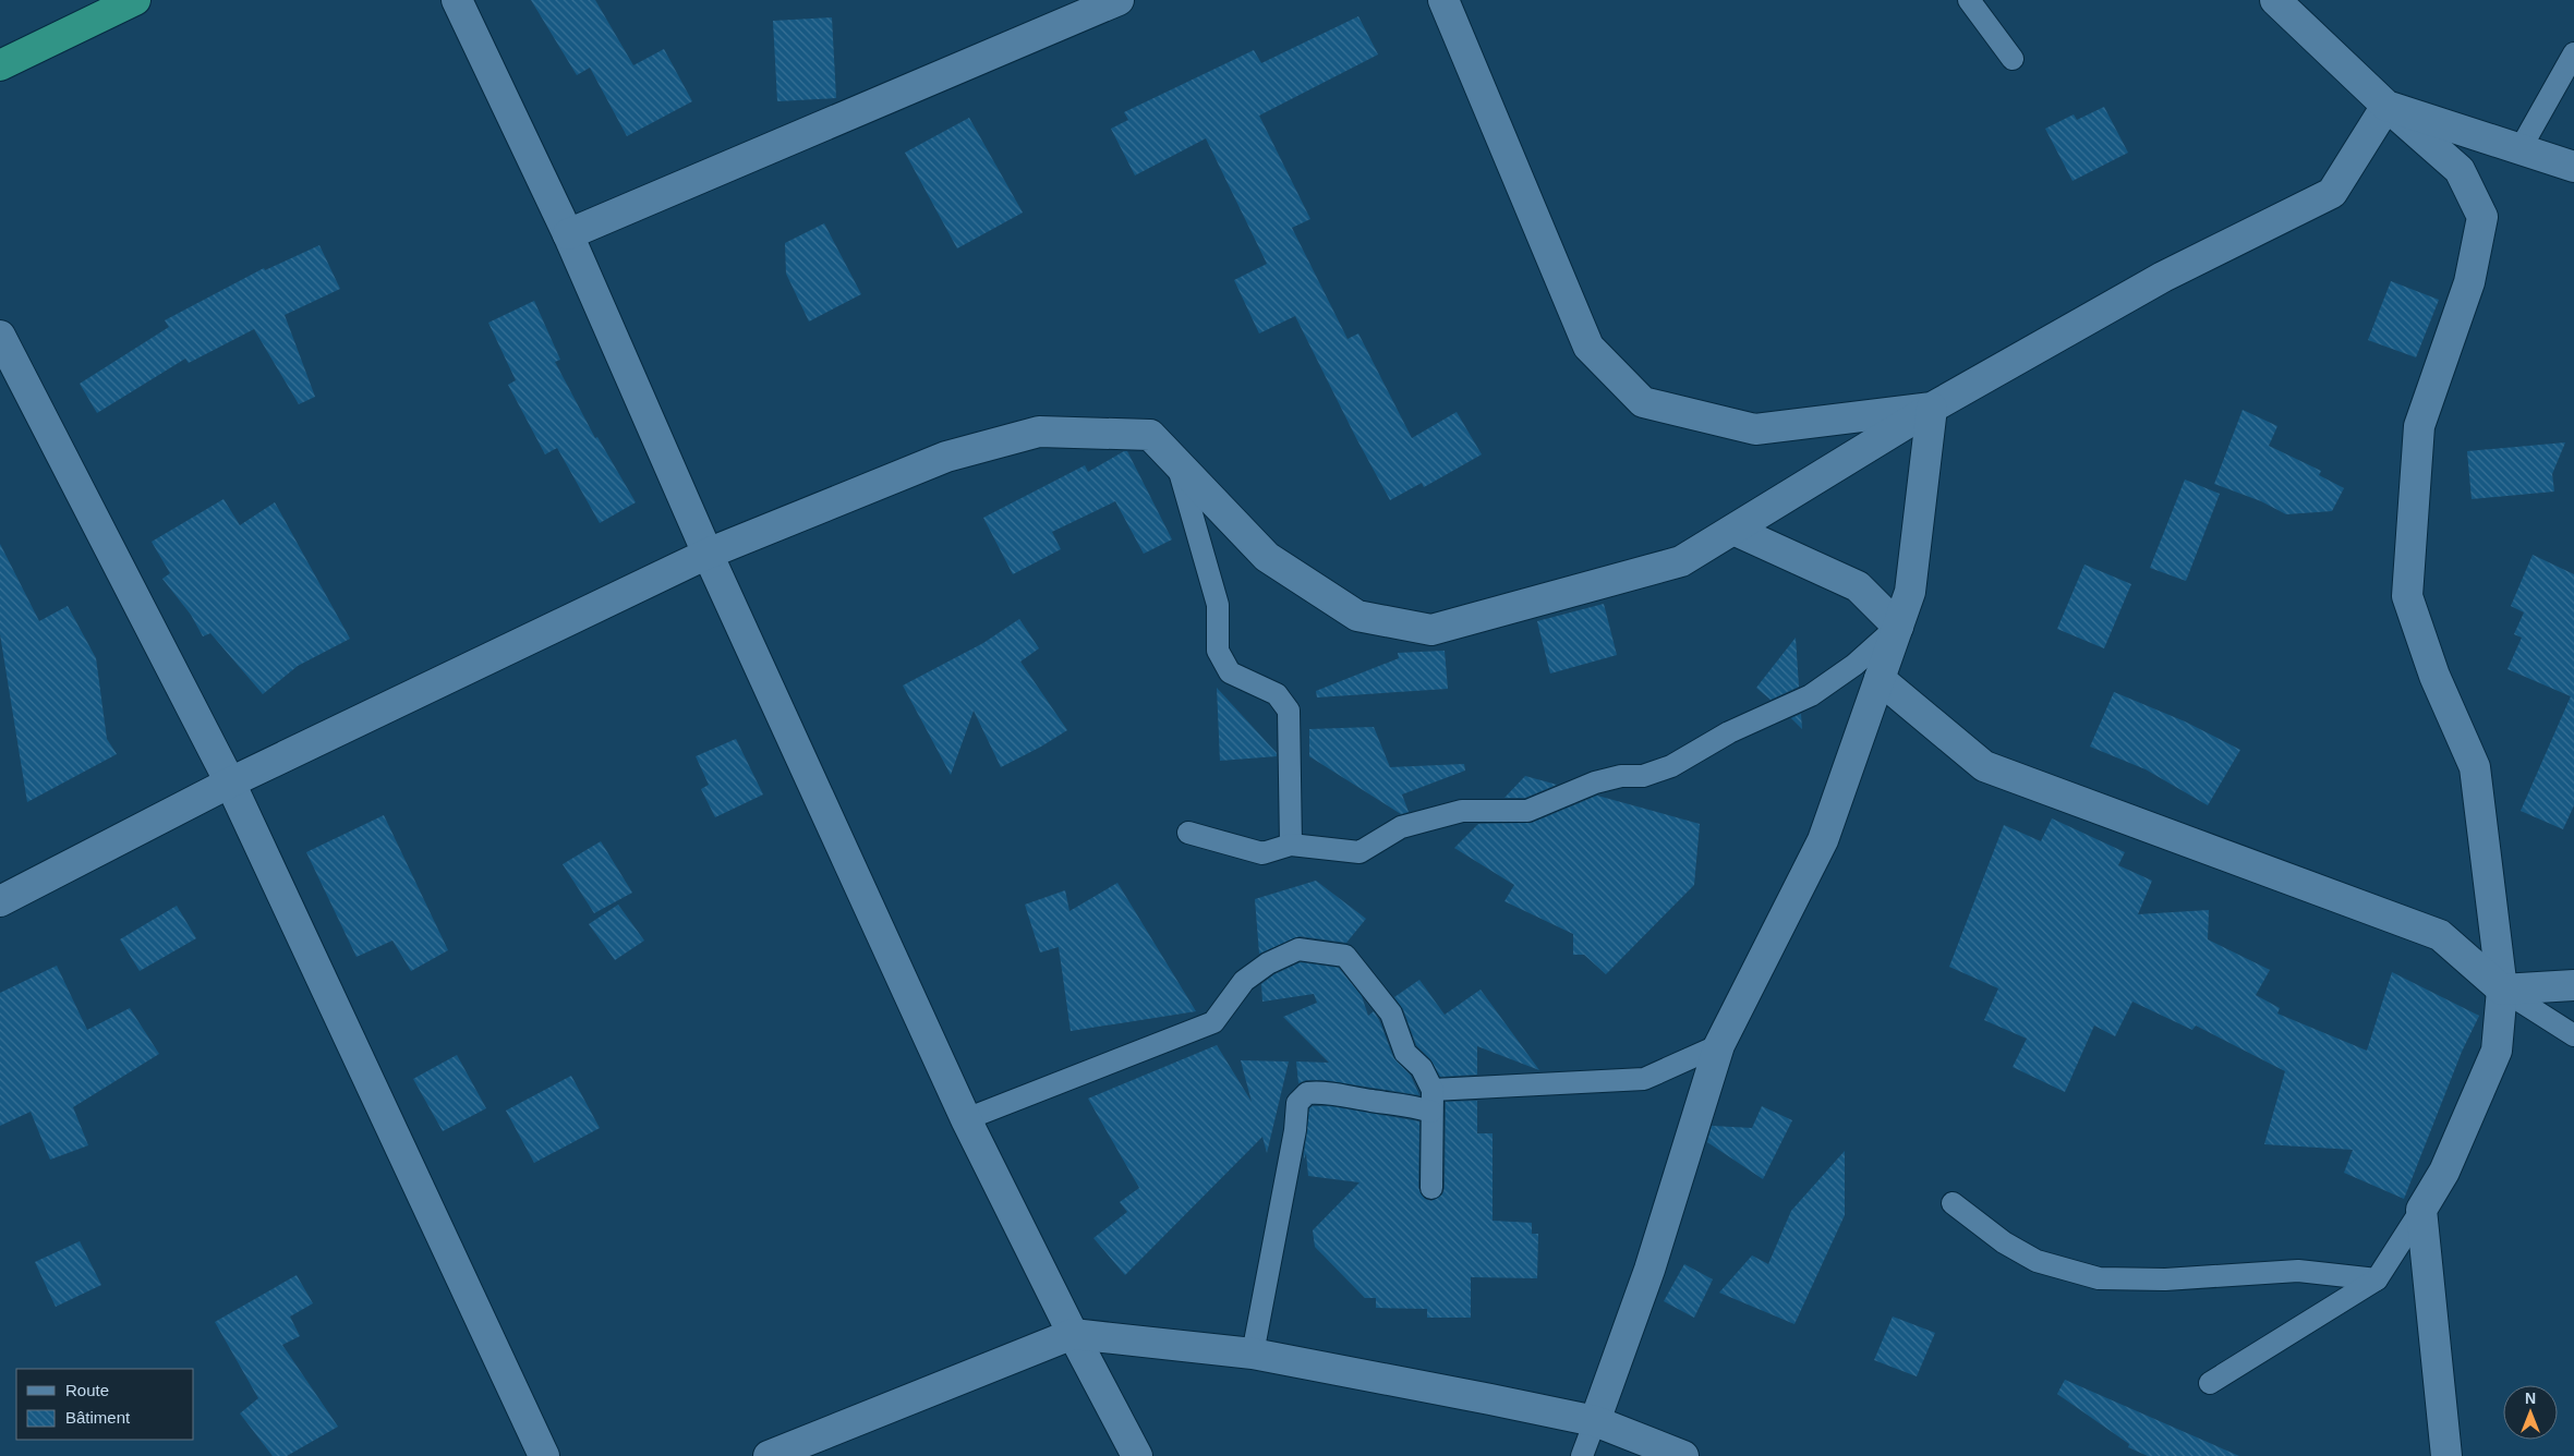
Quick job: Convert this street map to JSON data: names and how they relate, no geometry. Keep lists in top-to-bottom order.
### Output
{
  "legend": ["Route", "Bâtiment"],
  "north": "top"
}
